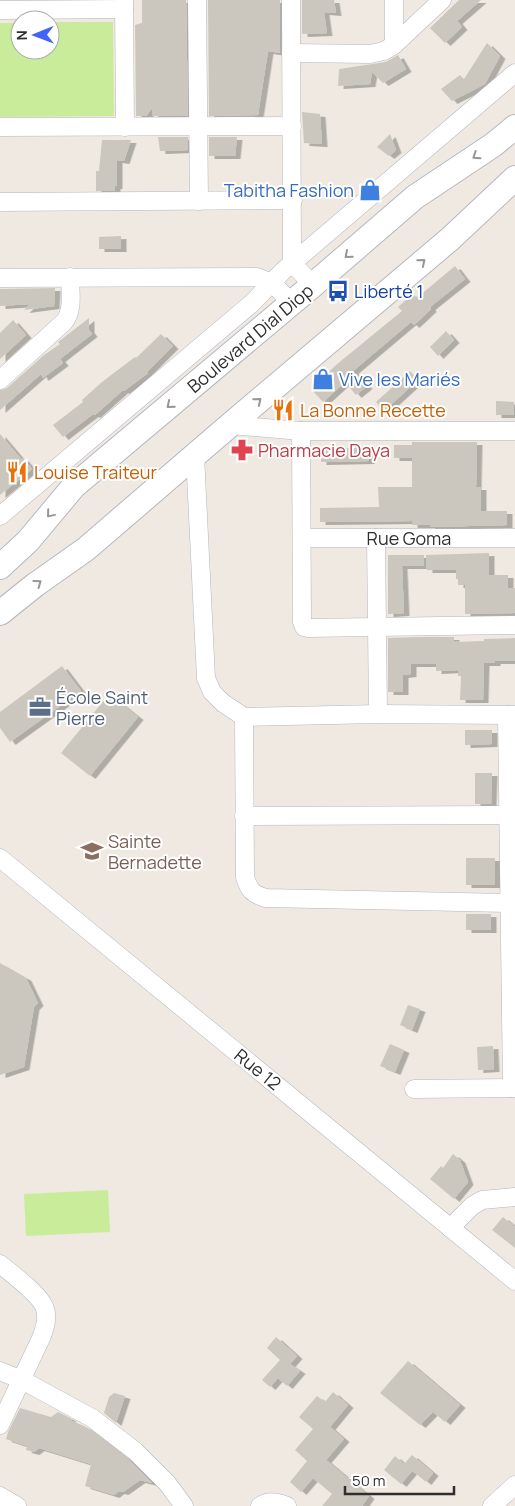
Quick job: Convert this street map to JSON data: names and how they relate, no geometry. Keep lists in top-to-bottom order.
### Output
{
  "streets": {
    "street": ["Boulevard Dial Diop", "Rue Goma", "Rue 12"]
  },
  "places": {
    "shop": ["Tabitha Fashion", "Vive les Mariés"],
    "bus stop": ["Liberté 1"],
    "restaurant": ["La Bonne Recette", "Louise Traiteur"],
    "pharmacy": ["Pharmacie Daya"],
    "office": ["École Saint Pierre"],
    "school or university": ["Sainte Bernadette"]
  },
  "scale_bar": "50 m",
  "north": "left"
}
